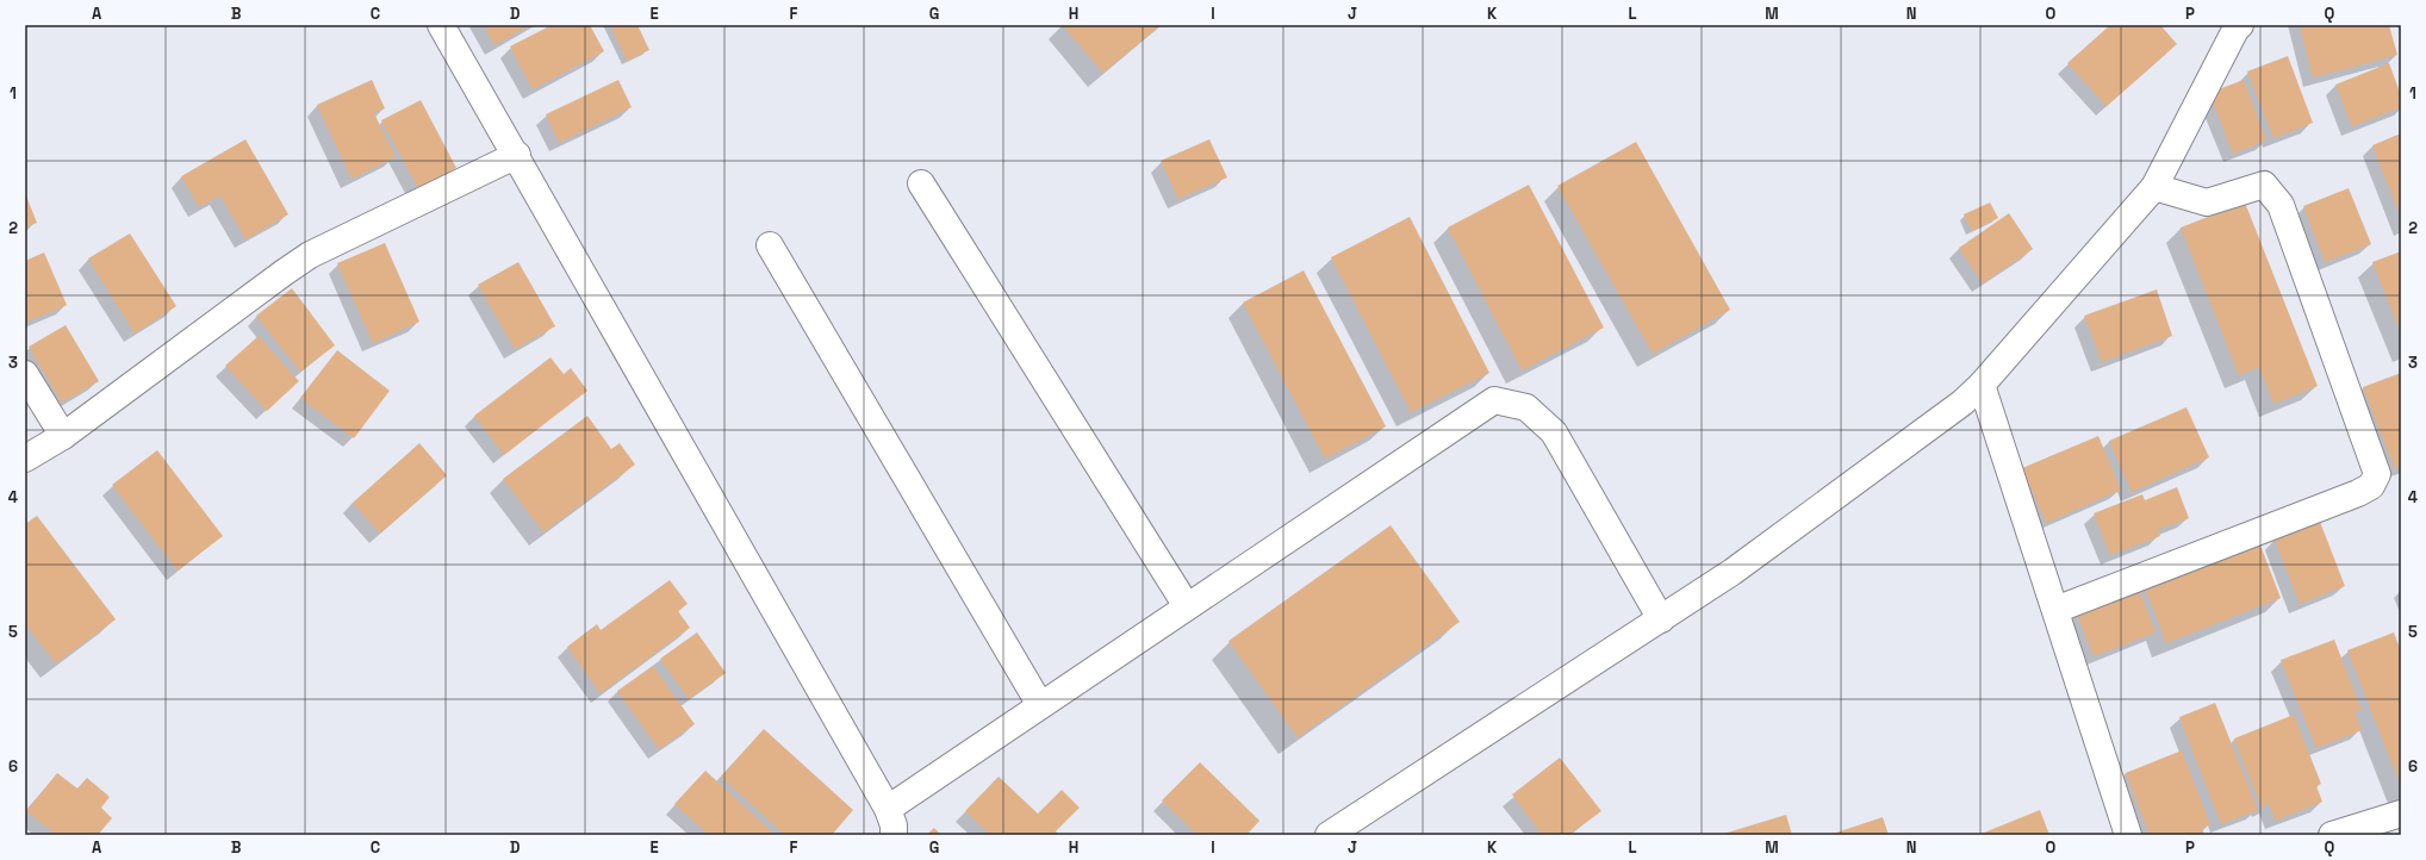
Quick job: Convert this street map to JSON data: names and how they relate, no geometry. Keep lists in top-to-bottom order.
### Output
{
  "grid": {
    "columns": [
      "A",
      "B",
      "C",
      "D",
      "E",
      "F",
      "G",
      "H",
      "I",
      "J",
      "K",
      "L",
      "M",
      "N",
      "O",
      "P",
      "Q"
    ],
    "rows": [
      "1",
      "2",
      "3",
      "4",
      "5",
      "6"
    ]
  }
}
